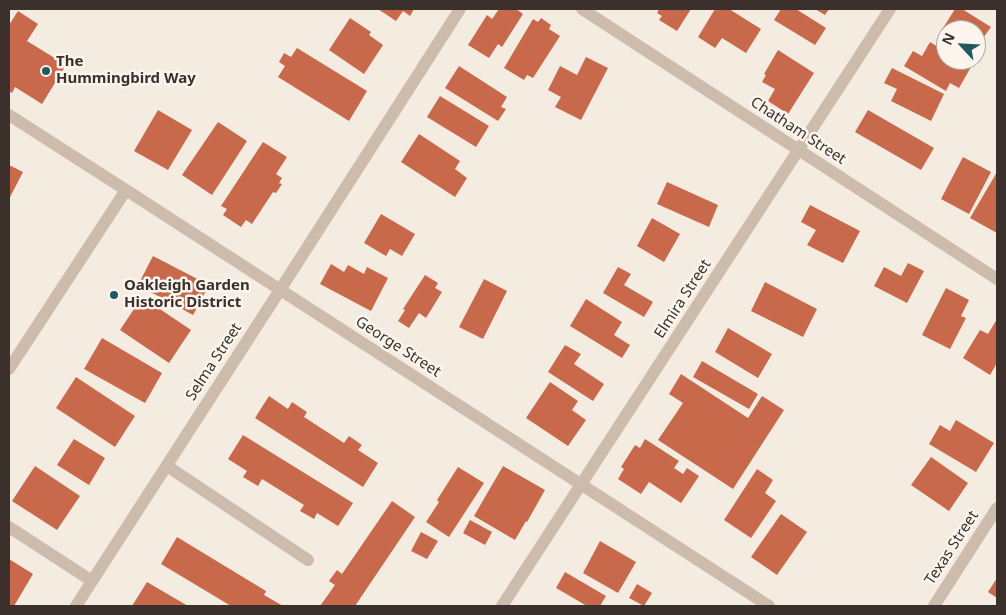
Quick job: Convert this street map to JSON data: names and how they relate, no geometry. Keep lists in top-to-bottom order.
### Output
{
  "streets": {
    "street": [
      "Chatham Street",
      "Elmira Street",
      "George Street",
      "Selma Street",
      "Texas Street"
    ]
  },
  "crossings": [
    ["Chatham Street", "Elmira Street"],
    ["Elmira Street", "George Street"],
    ["George Street", "Selma Street"]
  ],
  "places": ["The Hummingbird Way", "Oakleigh Garden Historic District"],
  "north": "top left"
}
